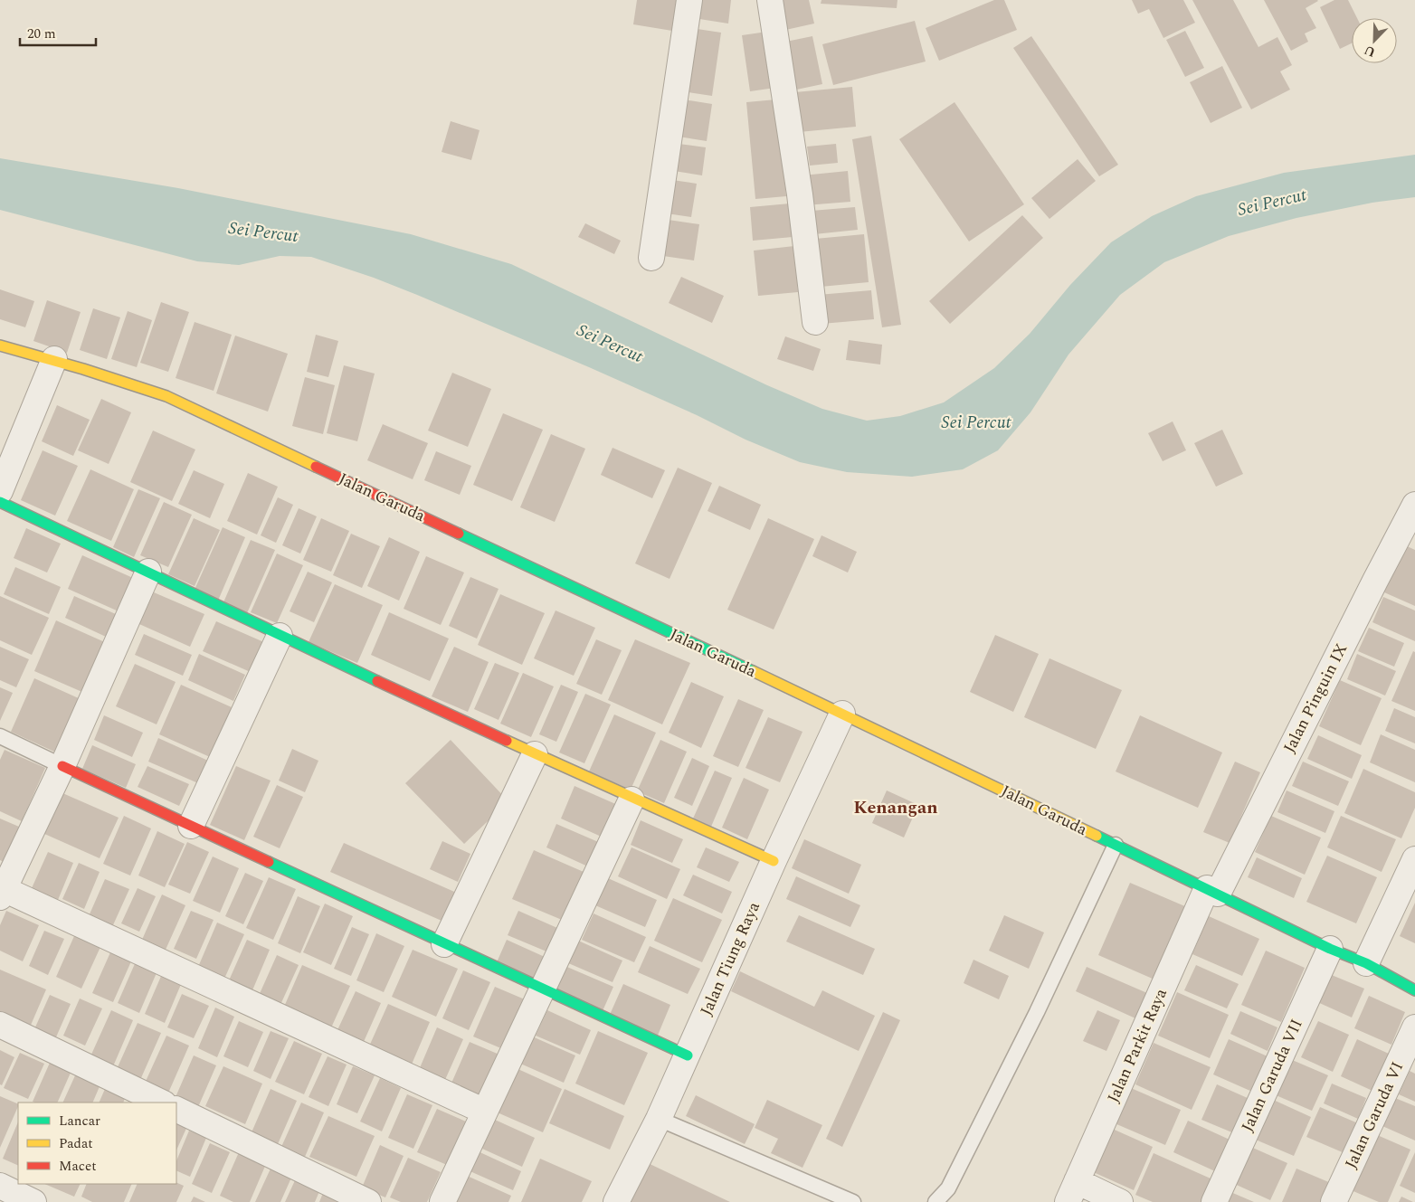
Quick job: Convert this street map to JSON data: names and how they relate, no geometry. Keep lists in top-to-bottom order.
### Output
{
  "streets": {
    "street": [
      "Jalan Garuda",
      "Jalan Pinguin IX",
      "Jalan Tiung Raya",
      "Jalan Parkit Raya",
      "Jalan Garuda VII",
      "Jalan Garuda VI"
    ]
  },
  "crossings": [
    ["Jalan Garuda", "Jalan Pinguin IX"],
    ["Jalan Garuda", "Jalan Tiung Raya"],
    ["Jalan Garuda", "Jalan Parkit Raya"],
    ["Jalan Garuda", "Jalan Garuda VII"],
    ["Jalan Pinguin IX", "Jalan Parkit Raya"]
  ],
  "districts": ["Kenangan"],
  "water": ["Sei Percut"],
  "legend": ["Lancar", "Padat", "Macet"],
  "scale_bar": "20 m",
  "north": "bottom left"
}
